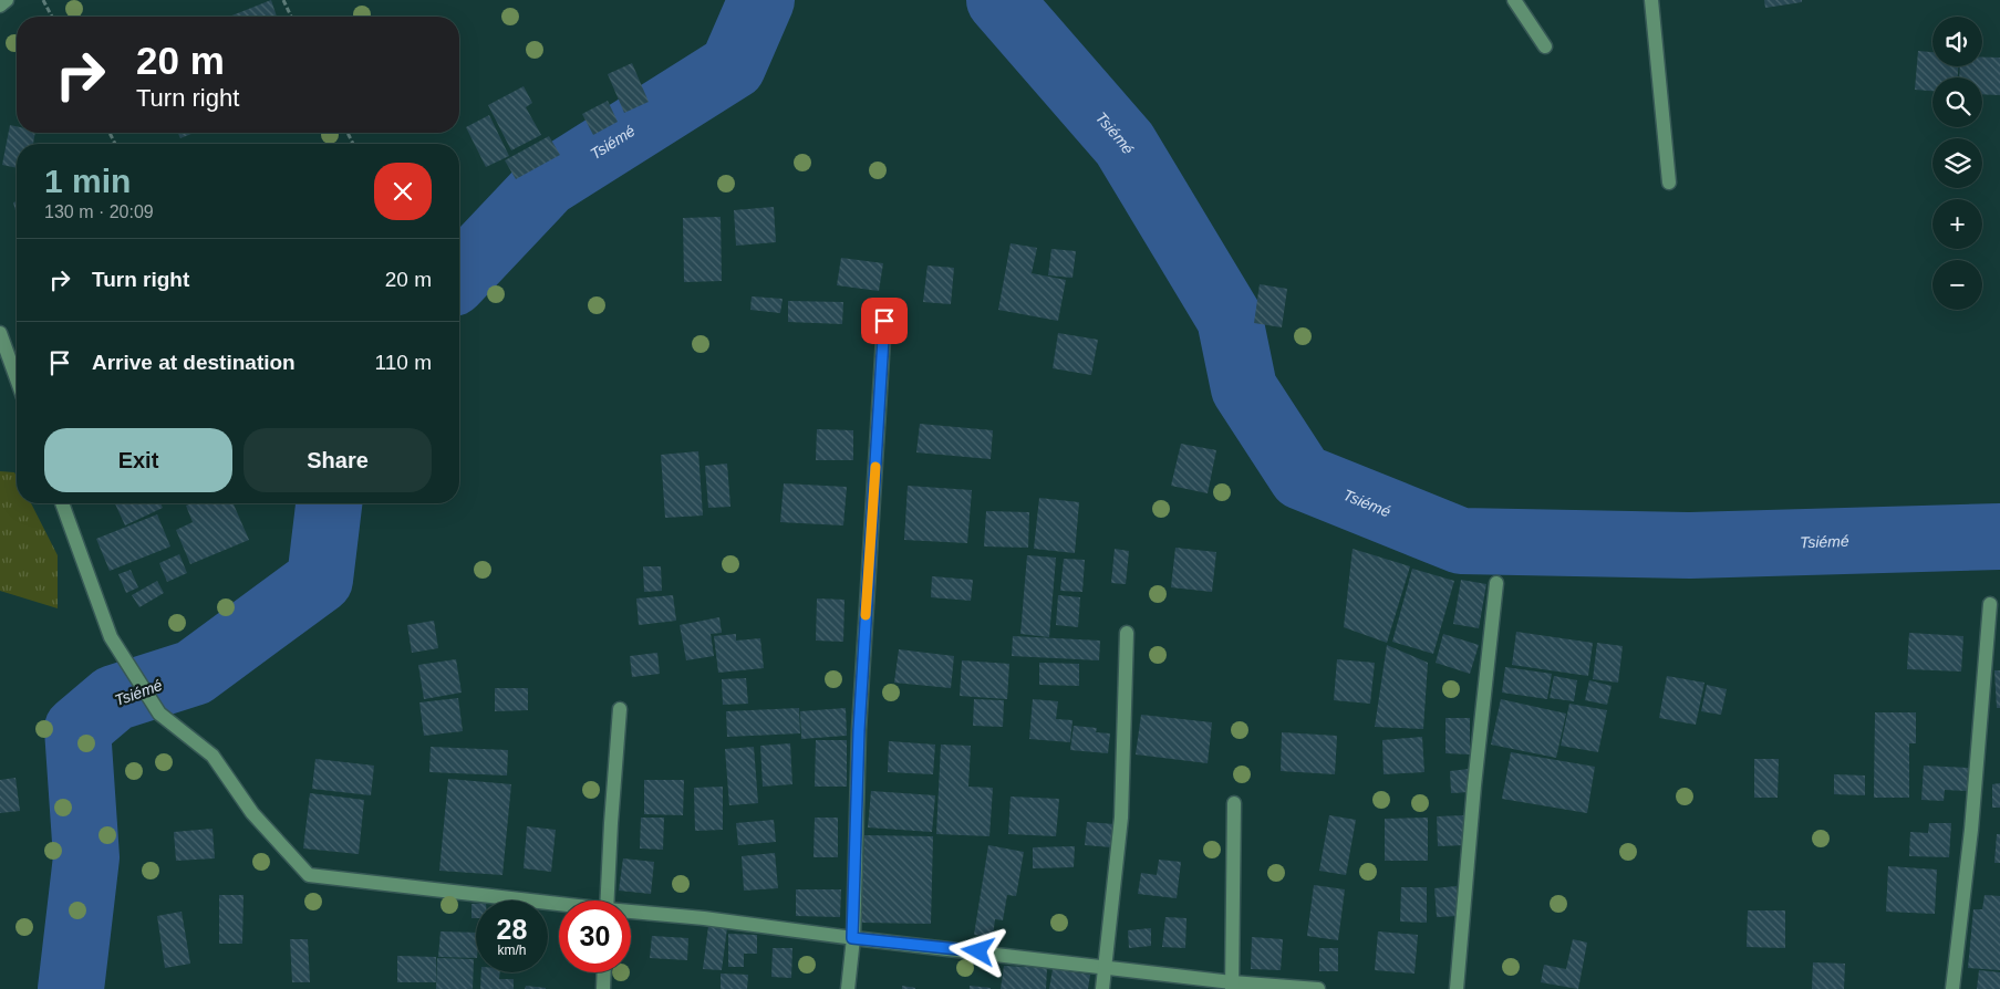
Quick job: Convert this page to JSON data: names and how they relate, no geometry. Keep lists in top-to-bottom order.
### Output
{
  "water": ["Tsiémé"],
  "page": {
    "map_buttons": ["+", "−"],
    "turn": ["20 m", "Turn right"],
    "heading": ["1 min", "130 m · 20:09"],
    "list": [
      {
        "name": "Turn right",
        "value": "20 m"
      },
      {
        "name": "Arrive at destination",
        "value": "110 m"
      }
    ],
    "buttons": ["Exit", "Share"],
    "speed": "28 km/h",
    "limit": "30"
  }
}
